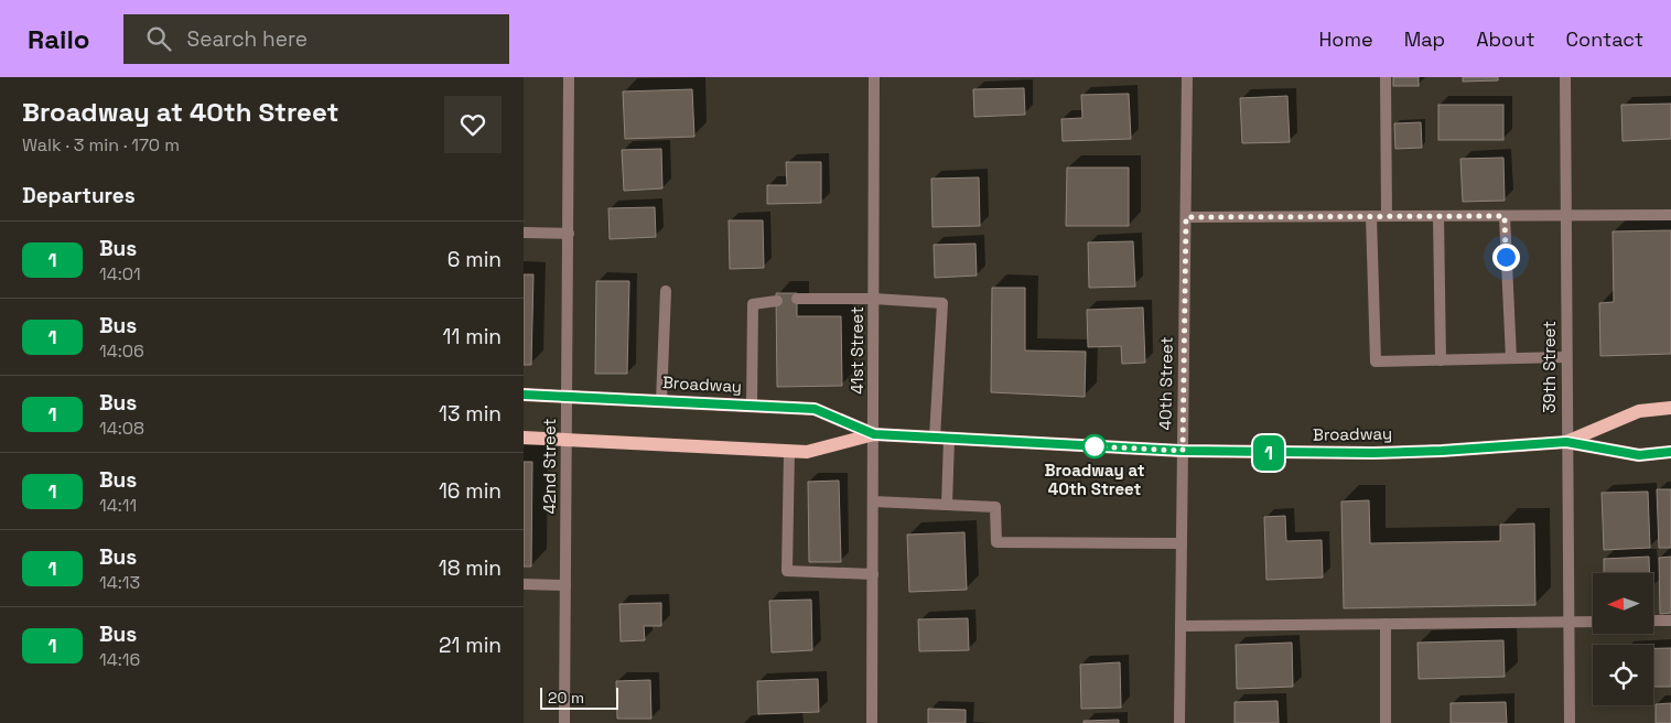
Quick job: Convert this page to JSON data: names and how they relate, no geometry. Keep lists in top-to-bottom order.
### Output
{
  "streets": {
    "main road": ["Broadway"],
    "street": [
      "41st Street",
      "39th Street",
      "40th Street",
      "42nd Street"
    ]
  },
  "crossings": [
    ["41st Street", "Broadway"],
    ["39th Street", "Broadway"],
    ["40th Street", "Broadway"],
    ["Broadway", "42nd Street"]
  ],
  "places": ["Broadway at 40th Street"],
  "lines": ["bus line 1"],
  "scale_bar": "20 m",
  "north": "left",
  "page": {
    "header": "Railo",
    "search": "Search here",
    "nav": [
      "Home",
      "Map",
      "About",
      "Contact"
    ],
    "heading": [
      ["Broadway at 40th Street", "Walk · 3 min · 170 m"],
      "Departures"
    ],
    "on_map": "1",
    "list": [
      {
        "mark": "1",
        "name": "Bus",
        "note": "14:01",
        "value": "6 min"
      },
      {
        "mark": "1",
        "name": "Bus",
        "note": "14:06",
        "value": "11 min"
      },
      {
        "mark": "1",
        "name": "Bus",
        "note": "14:08",
        "value": "13 min"
      },
      {
        "mark": "1",
        "name": "Bus",
        "note": "14:11",
        "value": "16 min"
      },
      {
        "mark": "1",
        "name": "Bus",
        "note": "14:13",
        "value": "18 min"
      },
      {
        "mark": "1",
        "name": "Bus",
        "note": "14:16",
        "value": "21 min"
      }
    ],
    "scale": "20 m"
  }
}
